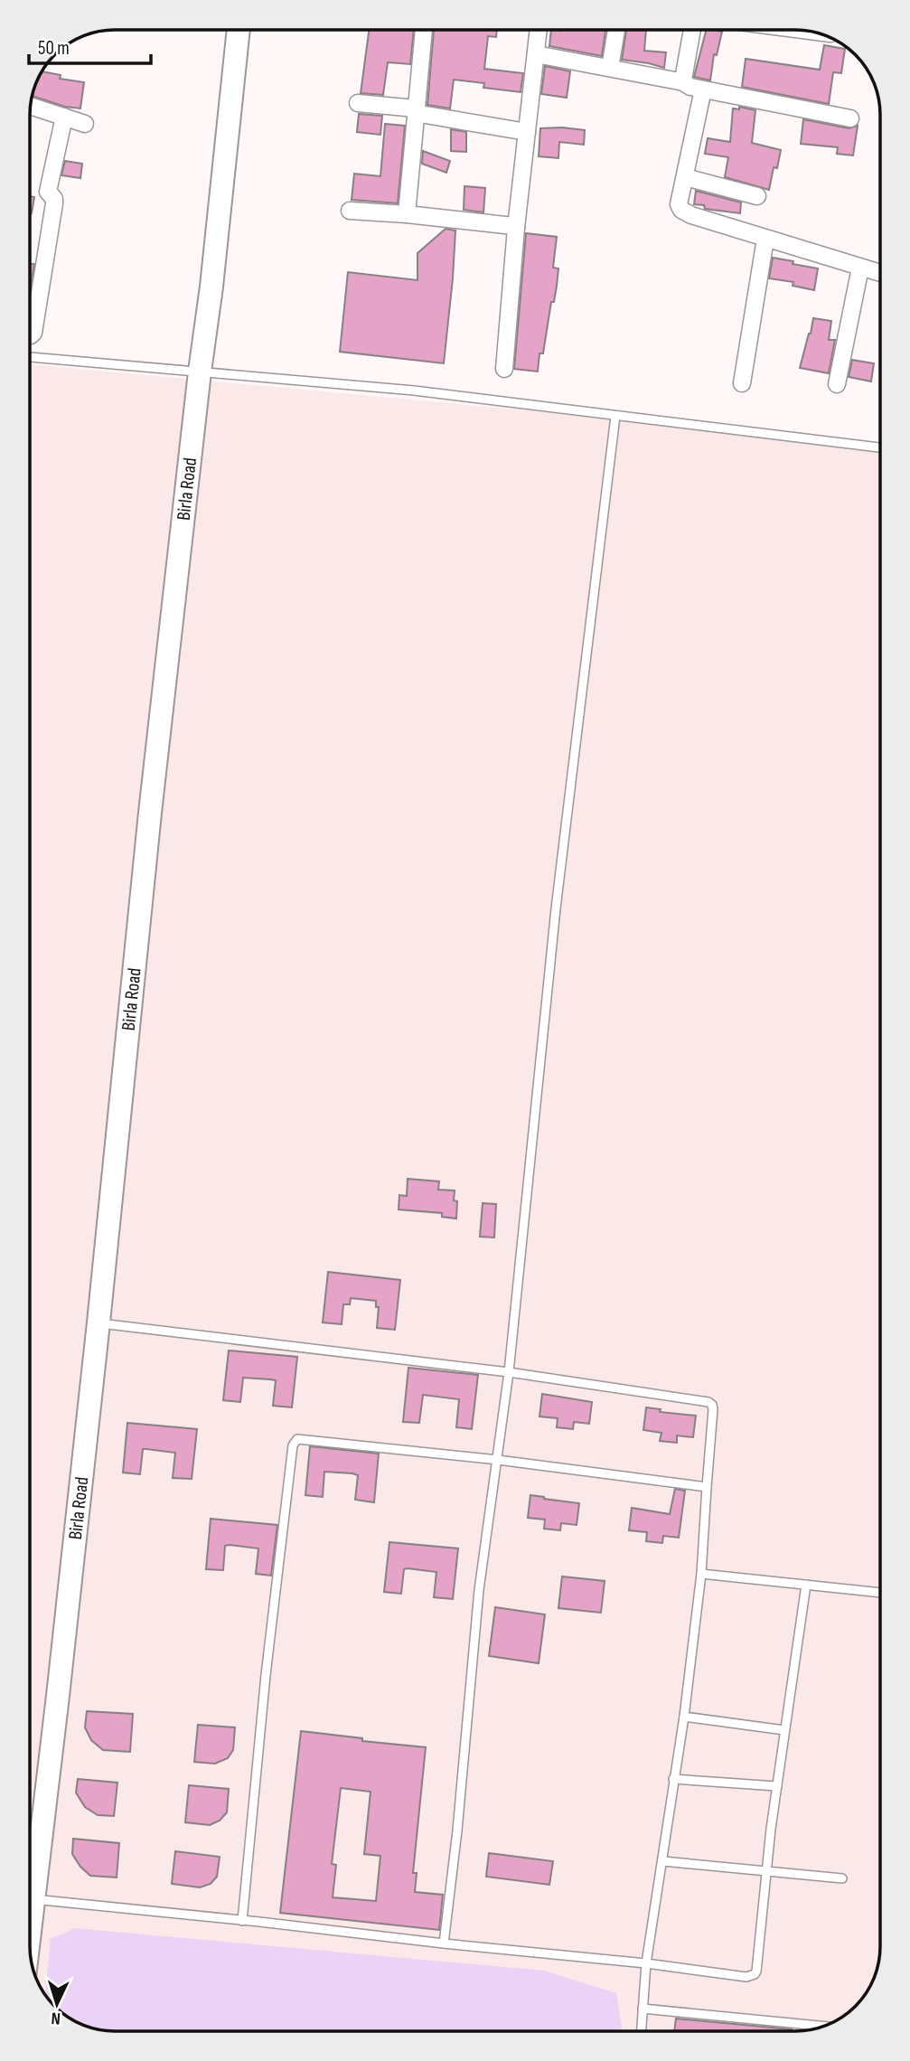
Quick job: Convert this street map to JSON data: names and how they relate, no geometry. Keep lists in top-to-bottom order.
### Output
{
  "streets": {
    "street": ["Birla Road"]
  },
  "scale_bar": "50 m",
  "north": "bottom"
}
